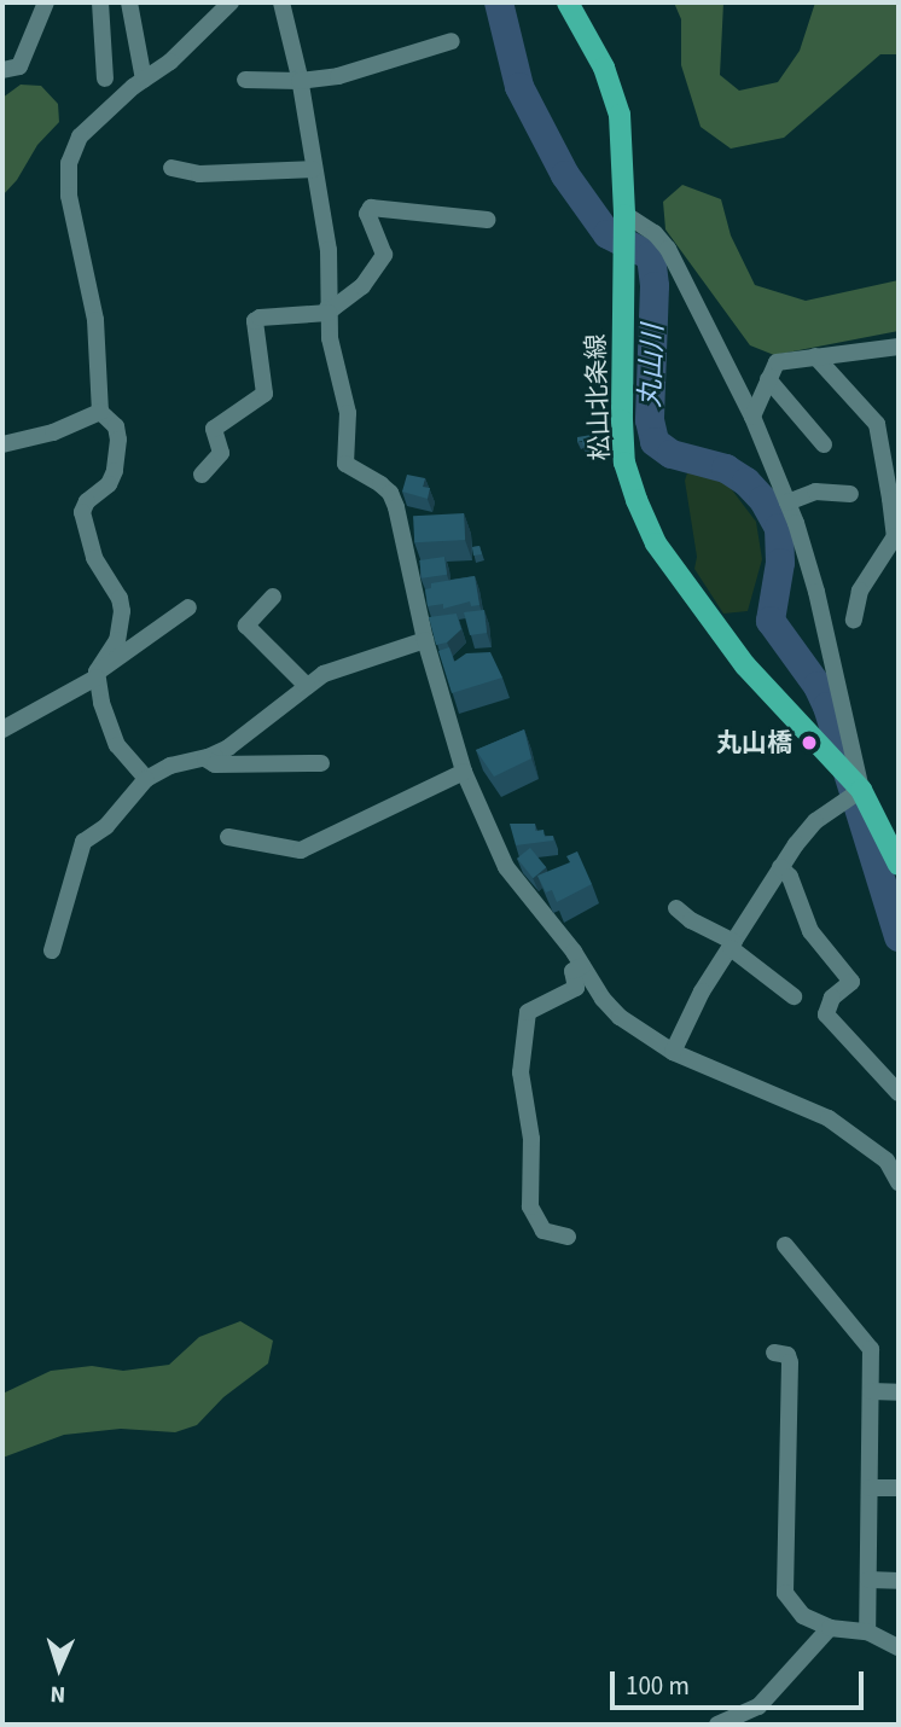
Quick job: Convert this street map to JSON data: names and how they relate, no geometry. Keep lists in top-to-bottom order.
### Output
{
  "streets": {
    "main road": ["松山北条線"]
  },
  "water": ["丸山川"],
  "places": ["丸山橋"],
  "scale_bar": "100 m",
  "north": "bottom"
}
